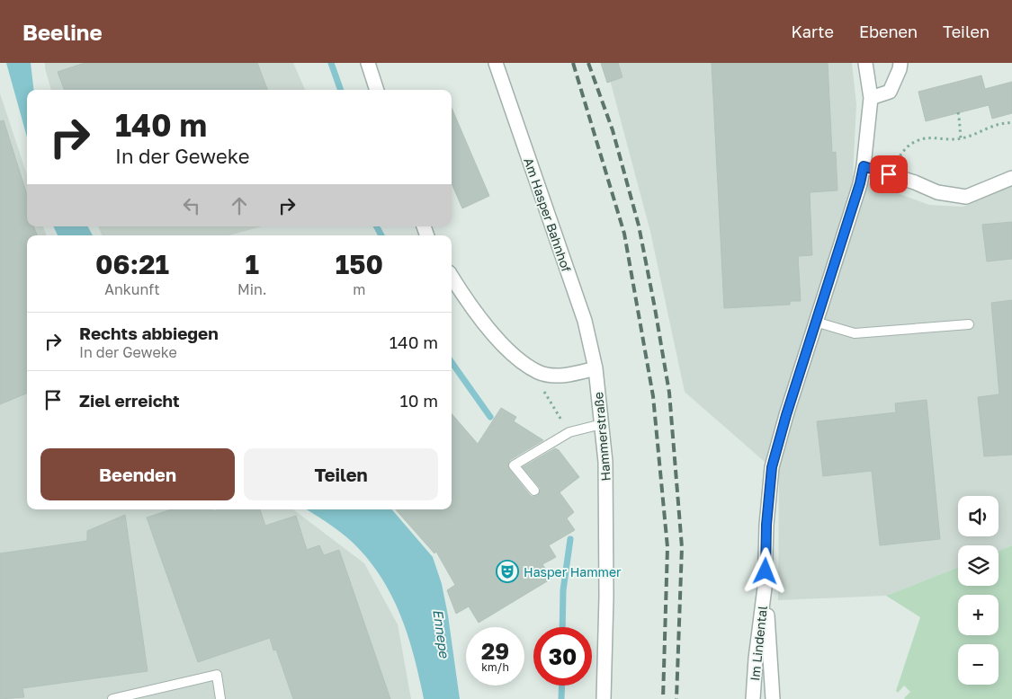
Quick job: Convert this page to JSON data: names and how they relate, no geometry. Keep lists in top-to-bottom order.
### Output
{
  "streets": {
    "street": ["Am Hasper Bahnhof", "Hammerstraße", "Im Lindental"]
  },
  "crossings": [
    ["Am Hasper Bahnhof", "Hammerstraße"]
  ],
  "water": ["Ennepe"],
  "places": {
    "theatre": ["Hasper Hammer"]
  },
  "page": {
    "header": "Beeline",
    "nav": ["Karte", "Ebenen", "Teilen"],
    "turn": ["140 m", "In der Geweke"],
    "eta": [
      "06:21",
      "Ankunft",
      "1",
      "Min.",
      "150",
      "m"
    ],
    "list": [
      {
        "name": "Rechts abbiegen",
        "note": "In der Geweke",
        "value": "140 m"
      },
      {
        "name": "Ziel erreicht",
        "value": "10 m"
      }
    ],
    "buttons": ["Beenden", "Teilen"],
    "map_buttons": ["+", "−"],
    "speed": "29 km/h",
    "limit": "30"
  }
}
